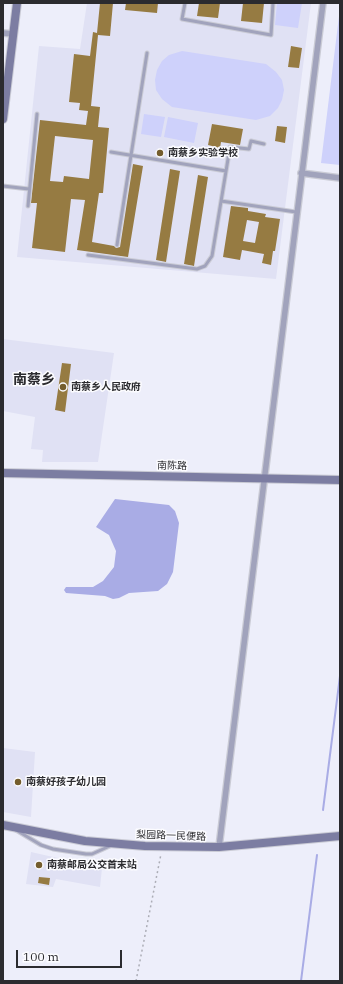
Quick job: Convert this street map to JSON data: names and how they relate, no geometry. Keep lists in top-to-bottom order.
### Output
{
  "streets": {
    "street": ["南陈路", "梨园路一民便路"]
  },
  "districts": ["南蔡乡"],
  "places": [
    "南蔡乡实验学校",
    "南蔡乡人民政府",
    "南蔡好孩子幼儿园",
    "南蔡邮局公交首末站"
  ],
  "scale_bar": "100 m"
}
